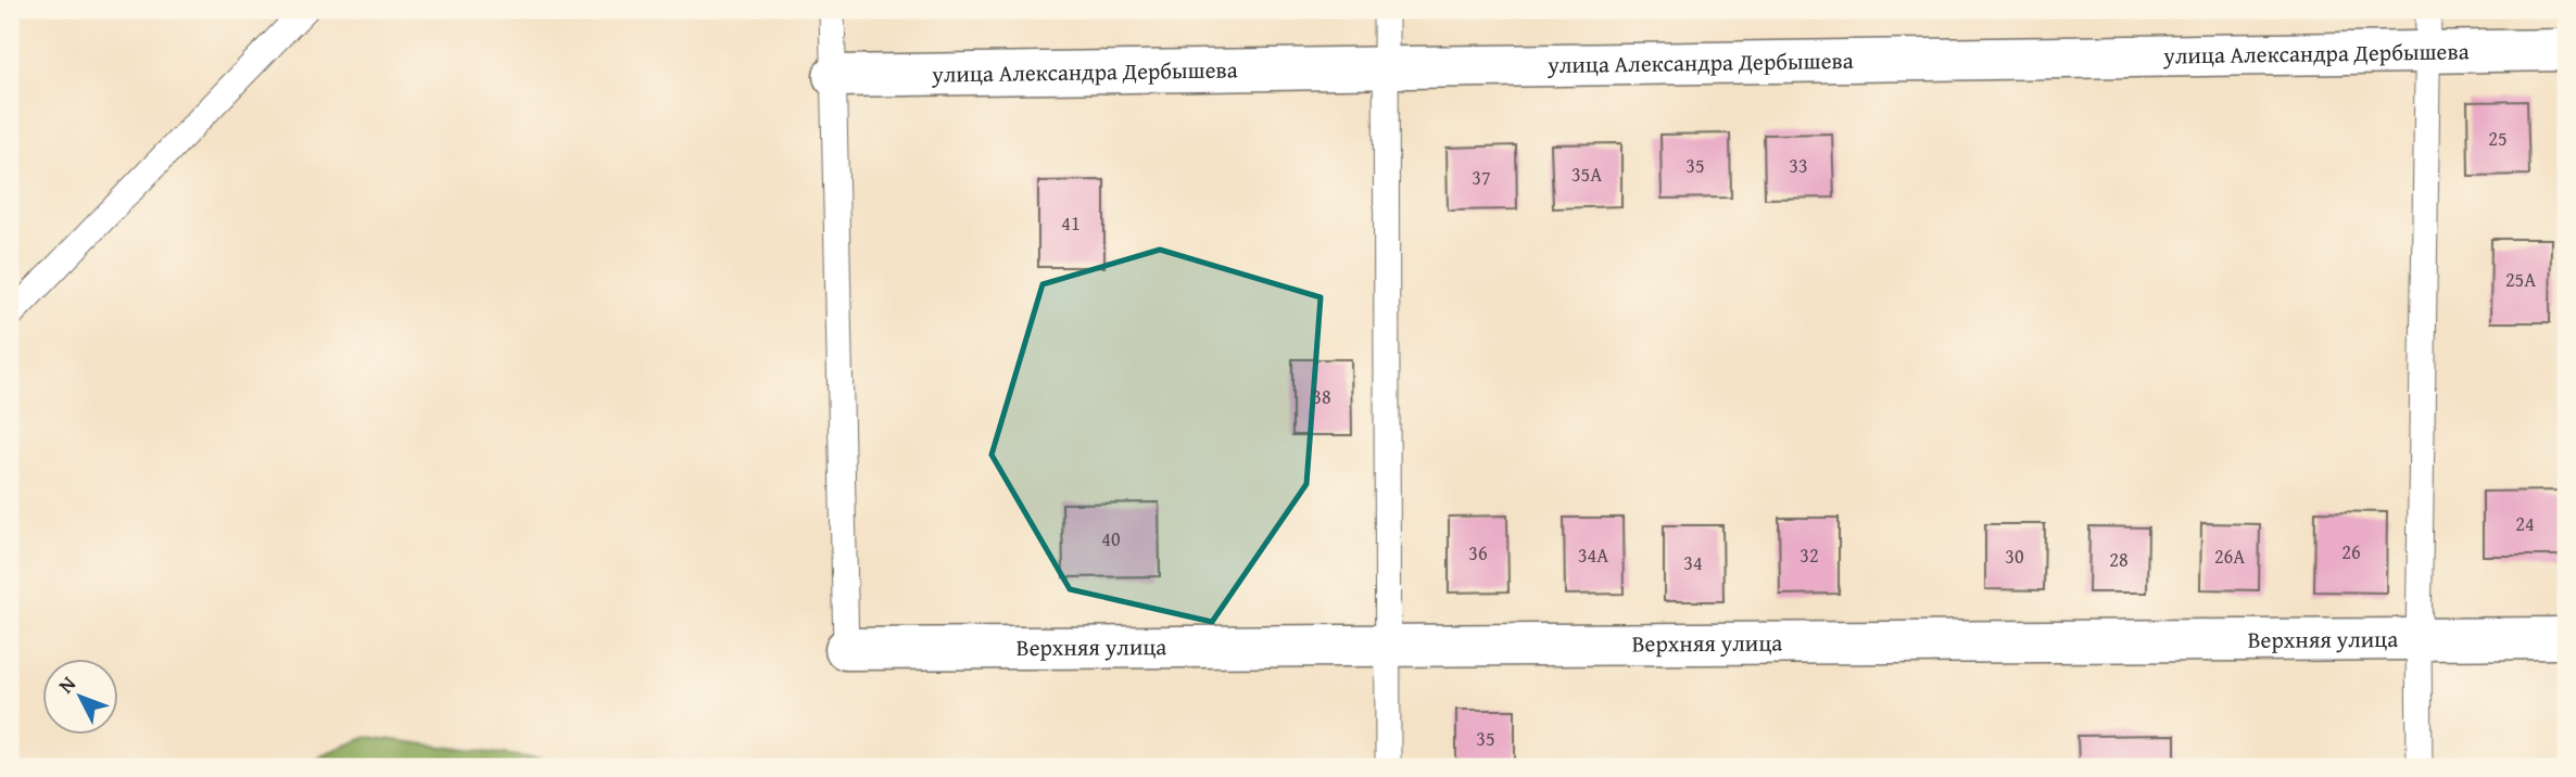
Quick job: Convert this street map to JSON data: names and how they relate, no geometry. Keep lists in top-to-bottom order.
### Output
{
  "streets": {
    "street": ["улица Александра Дербышева", "Верхняя улица"]
  },
  "house_numbers": [
    "25",
    "35",
    "33",
    "35А",
    "37",
    "41",
    "25А",
    "38",
    "24",
    "40",
    "26",
    "36",
    "34А",
    "32",
    "30",
    "26А",
    "28",
    "34",
    "35"
  ],
  "north": "top left"
}
